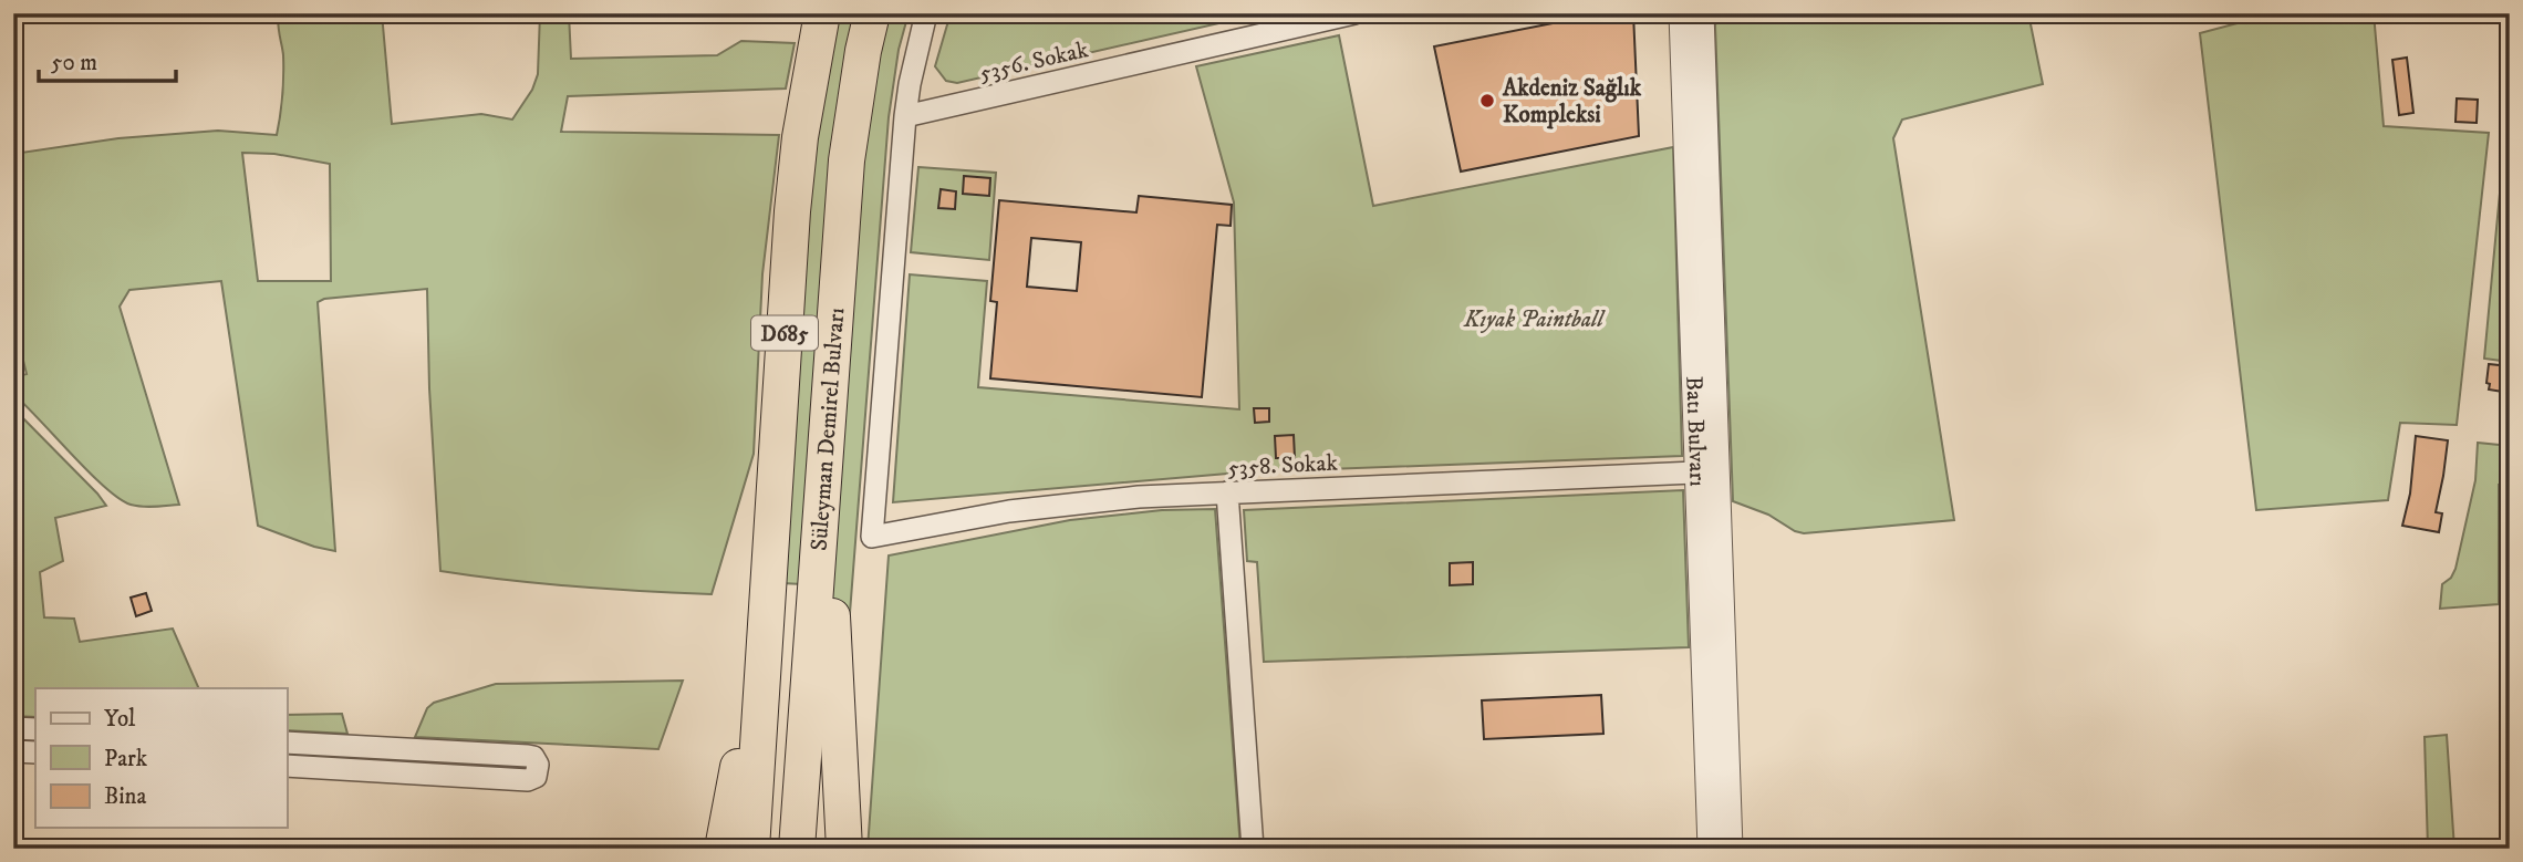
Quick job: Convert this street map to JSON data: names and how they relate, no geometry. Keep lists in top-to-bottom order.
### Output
{
  "streets": {
    "highway": ["D685", "Süleyman Demirel Bulvarı"],
    "street": ["5356. Sokak", "Batı Bulvarı", "5358. Sokak"]
  },
  "crossings": [
    ["5356. Sokak", "5358. Sokak"],
    ["Batı Bulvarı", "5358. Sokak"]
  ],
  "parks": ["Kıyak Paintball"],
  "places": ["Akdeniz Sağlık Kompleksi"],
  "legend": ["Yol", "Park", "Bina"],
  "scale_bar": "50 m"
}
